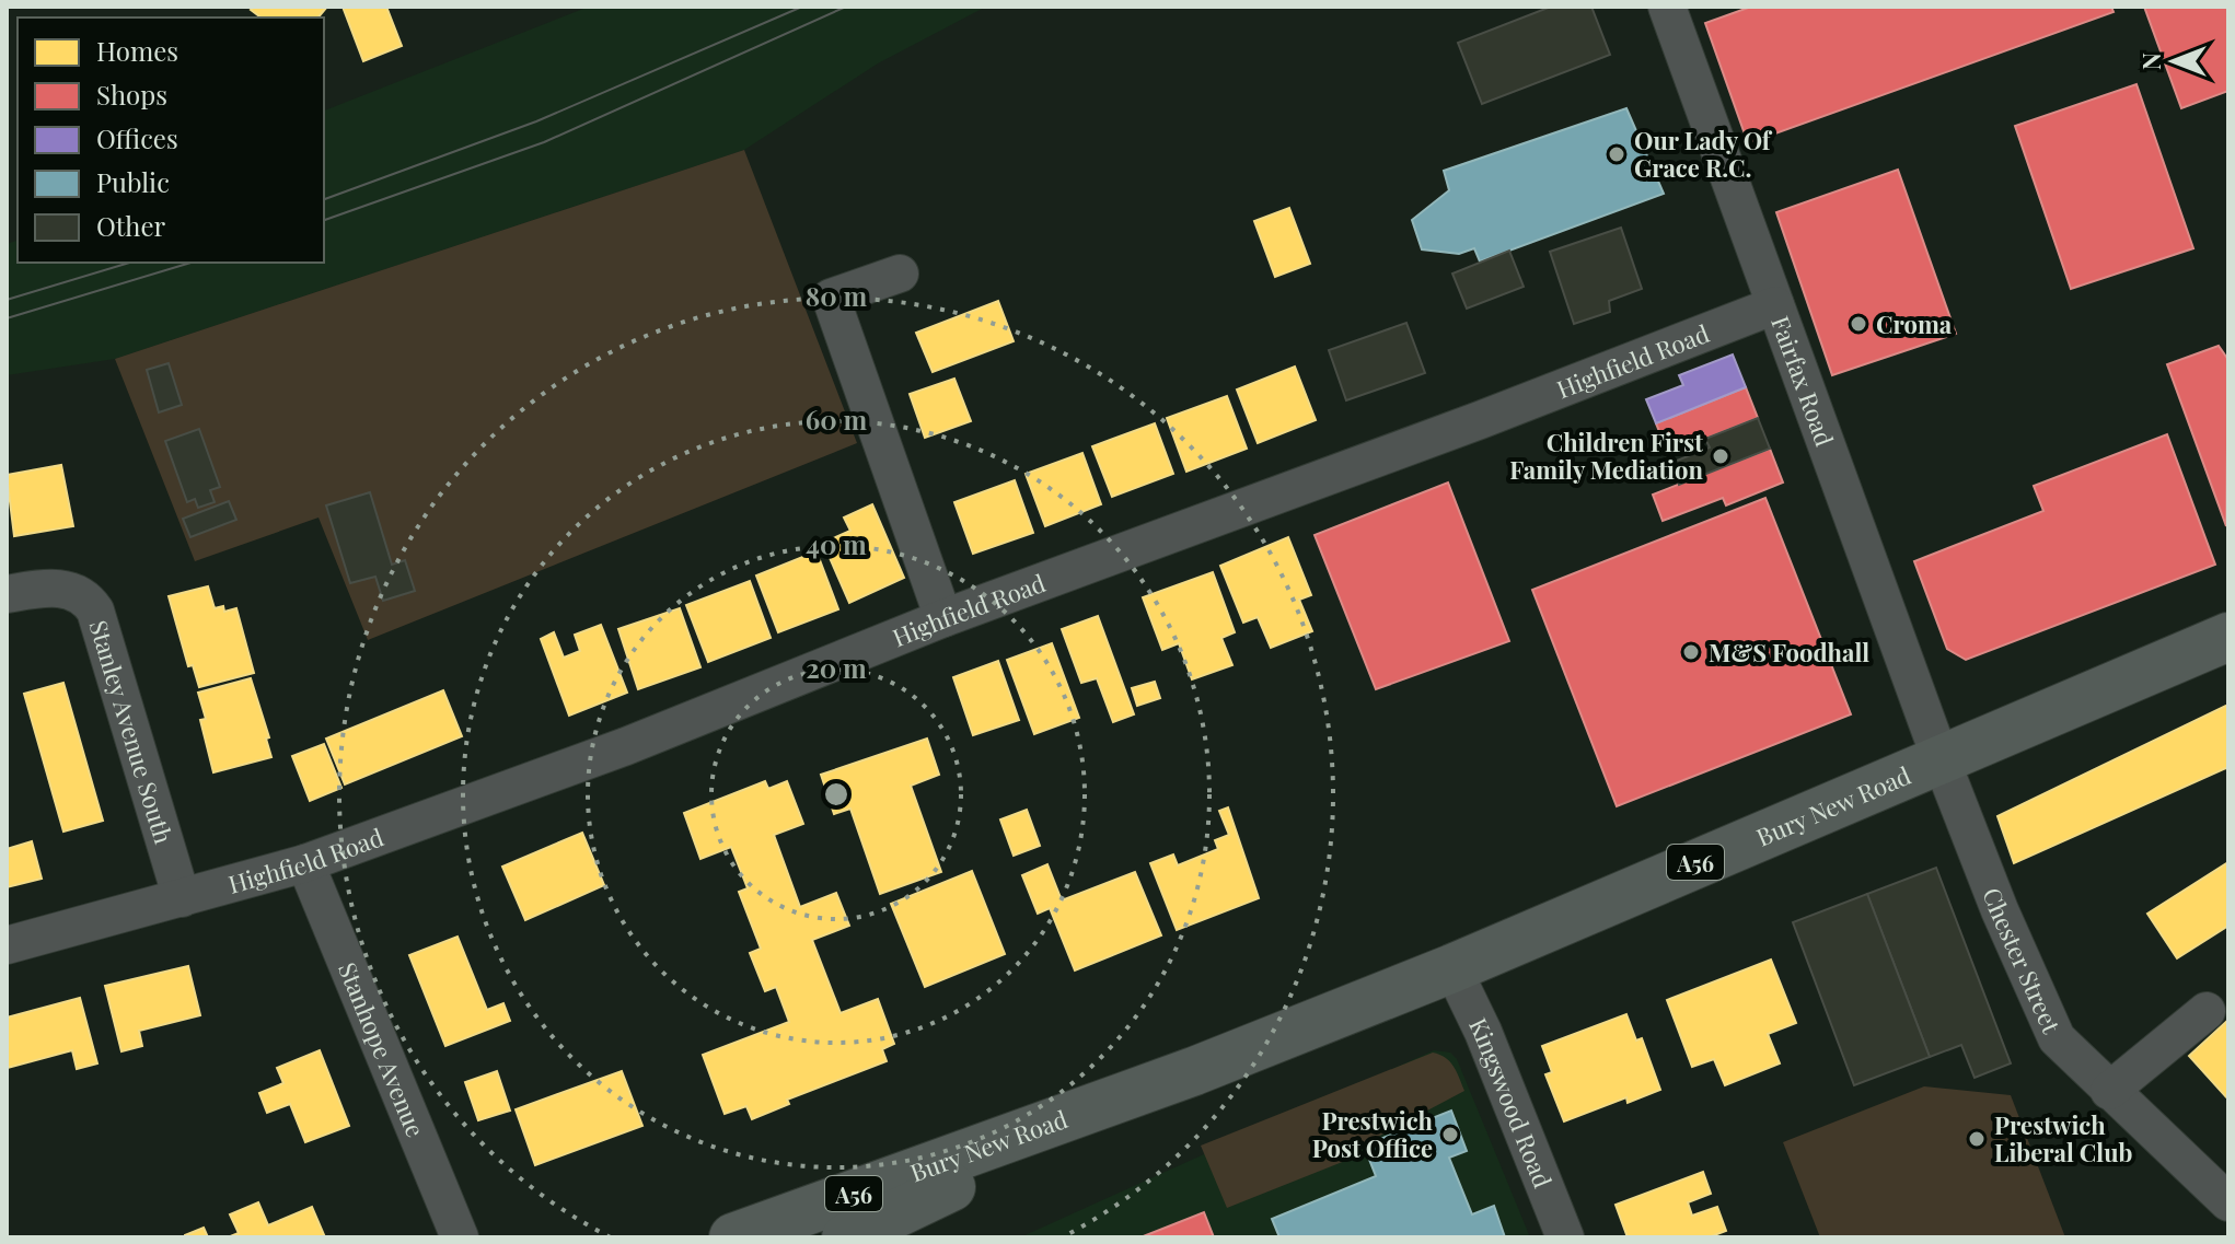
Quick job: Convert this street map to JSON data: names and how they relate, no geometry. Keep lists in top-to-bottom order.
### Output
{
  "streets": {
    "highway": ["Bury New Road", "A56"],
    "street": [
      "Highfield Road",
      "Fairfax Road",
      "Stanley Avenue South",
      "Chester Street",
      "Stanhope Avenue",
      "Kingswood Road"
    ]
  },
  "crossings": [
    ["Highfield Road", "Fairfax Road"],
    ["Highfield Road", "Stanley Avenue South"],
    ["Highfield Road", "Stanhope Avenue"],
    ["Fairfax Road", "Bury New Road"],
    ["Fairfax Road", "Chester Street"],
    ["Bury New Road", "Chester Street"],
    ["Bury New Road", "Kingswood Road"]
  ],
  "places": [
    "Our Lady Of Grace R.C.",
    "Croma",
    "Children First Family Mediation",
    "M&S Foodhall",
    "Prestwich Post Office",
    "Prestwich Liberal Club"
  ],
  "legend": [
    "Homes",
    "Shops",
    "Offices",
    "Public",
    "Other"
  ],
  "north": "left",
  "rings": [
    "80 m",
    "60 m",
    "40 m",
    "20 m"
  ]
}
